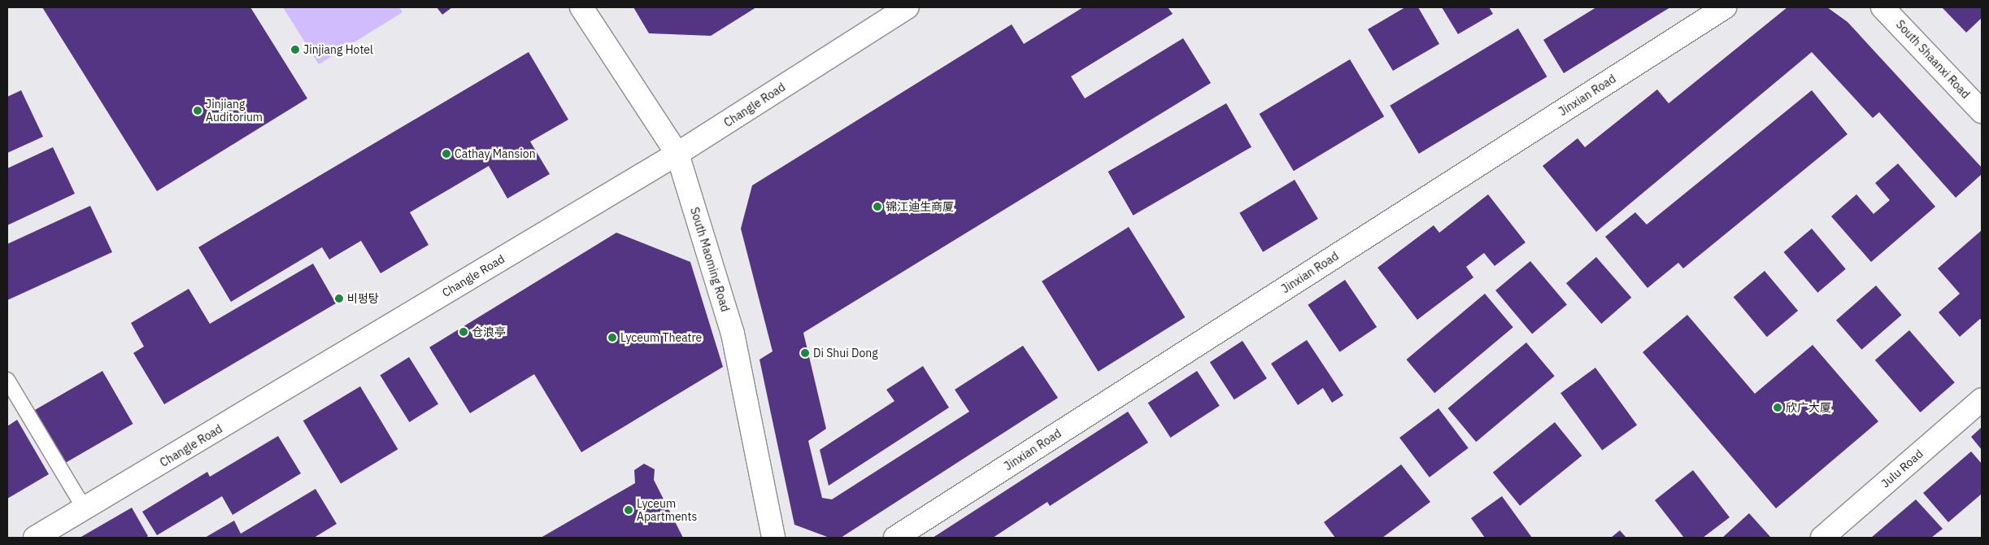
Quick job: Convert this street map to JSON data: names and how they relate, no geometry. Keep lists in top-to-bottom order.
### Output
{
  "streets": {
    "street": [
      "South Shaanxi Road",
      "Jinxian Road",
      "Changle Road",
      "South Maoming Road",
      "Julu Road"
    ]
  },
  "crossings": [
    ["Changle Road", "South Maoming Road"]
  ],
  "places": [
    "Jinjiang Hotel",
    "Jinjiang Auditorium",
    "Cathay Mansion",
    "锦江迪生商厦",
    "비펑탕",
    "仓浪亭",
    "Lyceum Theatre",
    "Di Shui Dong",
    "欣广大厦",
    "Lyceum Apartments"
  ]
}
